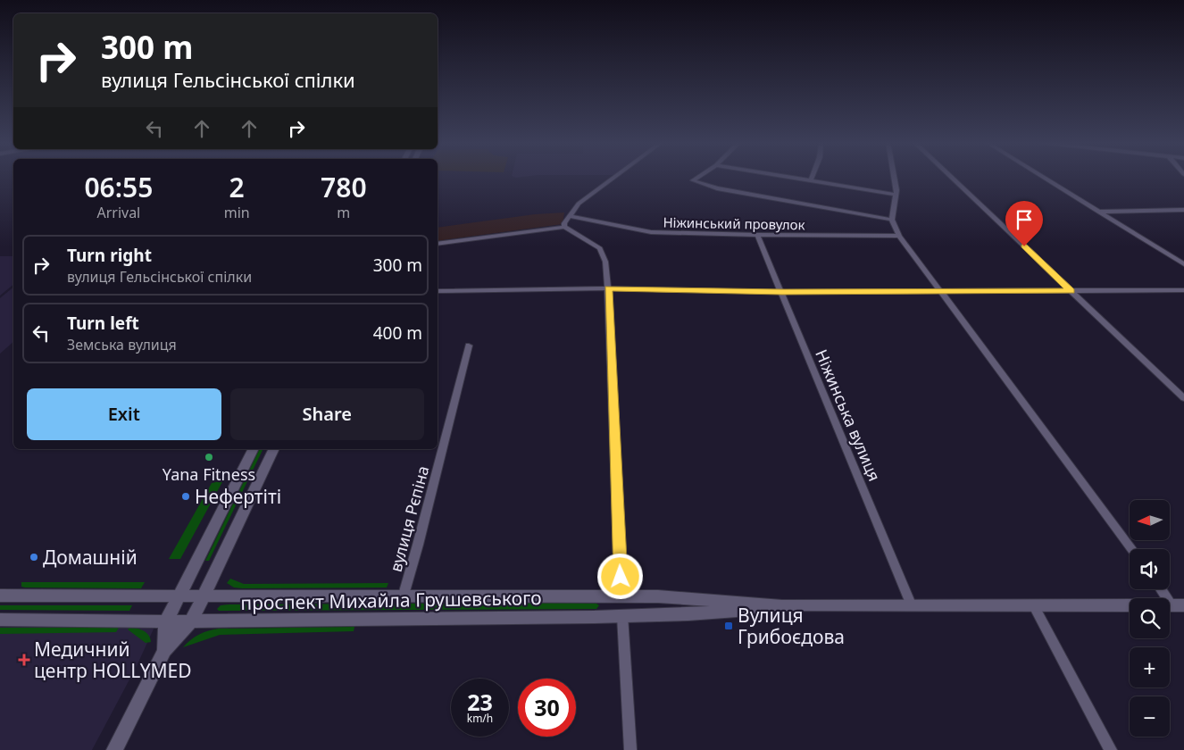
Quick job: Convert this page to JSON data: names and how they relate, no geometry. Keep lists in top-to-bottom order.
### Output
{
  "streets": {
    "main road": ["проспект Михайла Грушевського"],
    "street": ["Ніжинський провулок", "Ніжинська вулиця", "вулиця Рєпіна"]
  },
  "crossings": [
    ["Ніжинський провулок", "Ніжинська вулиця"],
    ["Ніжинська вулиця", "проспект Михайла Грушевського"],
    ["вулиця Рєпіна", "проспект Михайла Грушевського"]
  ],
  "places": {
    "other": ["Yana Fitness", "Нефертіті", "Домашній"],
    "transit": ["Вулиця Грибоєдова"],
    "health": ["Медичний центр HOLLYMED"]
  },
  "north": "left",
  "page": {
    "turn": ["300 m", "вулиця Гельсінської спілки"],
    "eta": [
      "06:55",
      "Arrival",
      "2",
      "min",
      "780",
      "m"
    ],
    "list": [
      {
        "name": "Turn right",
        "note": "вулиця Гельсінської спілки",
        "value": "300 m"
      },
      {
        "name": "Turn left",
        "note": "Земська вулиця",
        "value": "400 m"
      }
    ],
    "buttons": ["Exit", "Share"],
    "map_buttons": ["+", "−"],
    "speed": "23 km/h",
    "limit": "30"
  }
}
